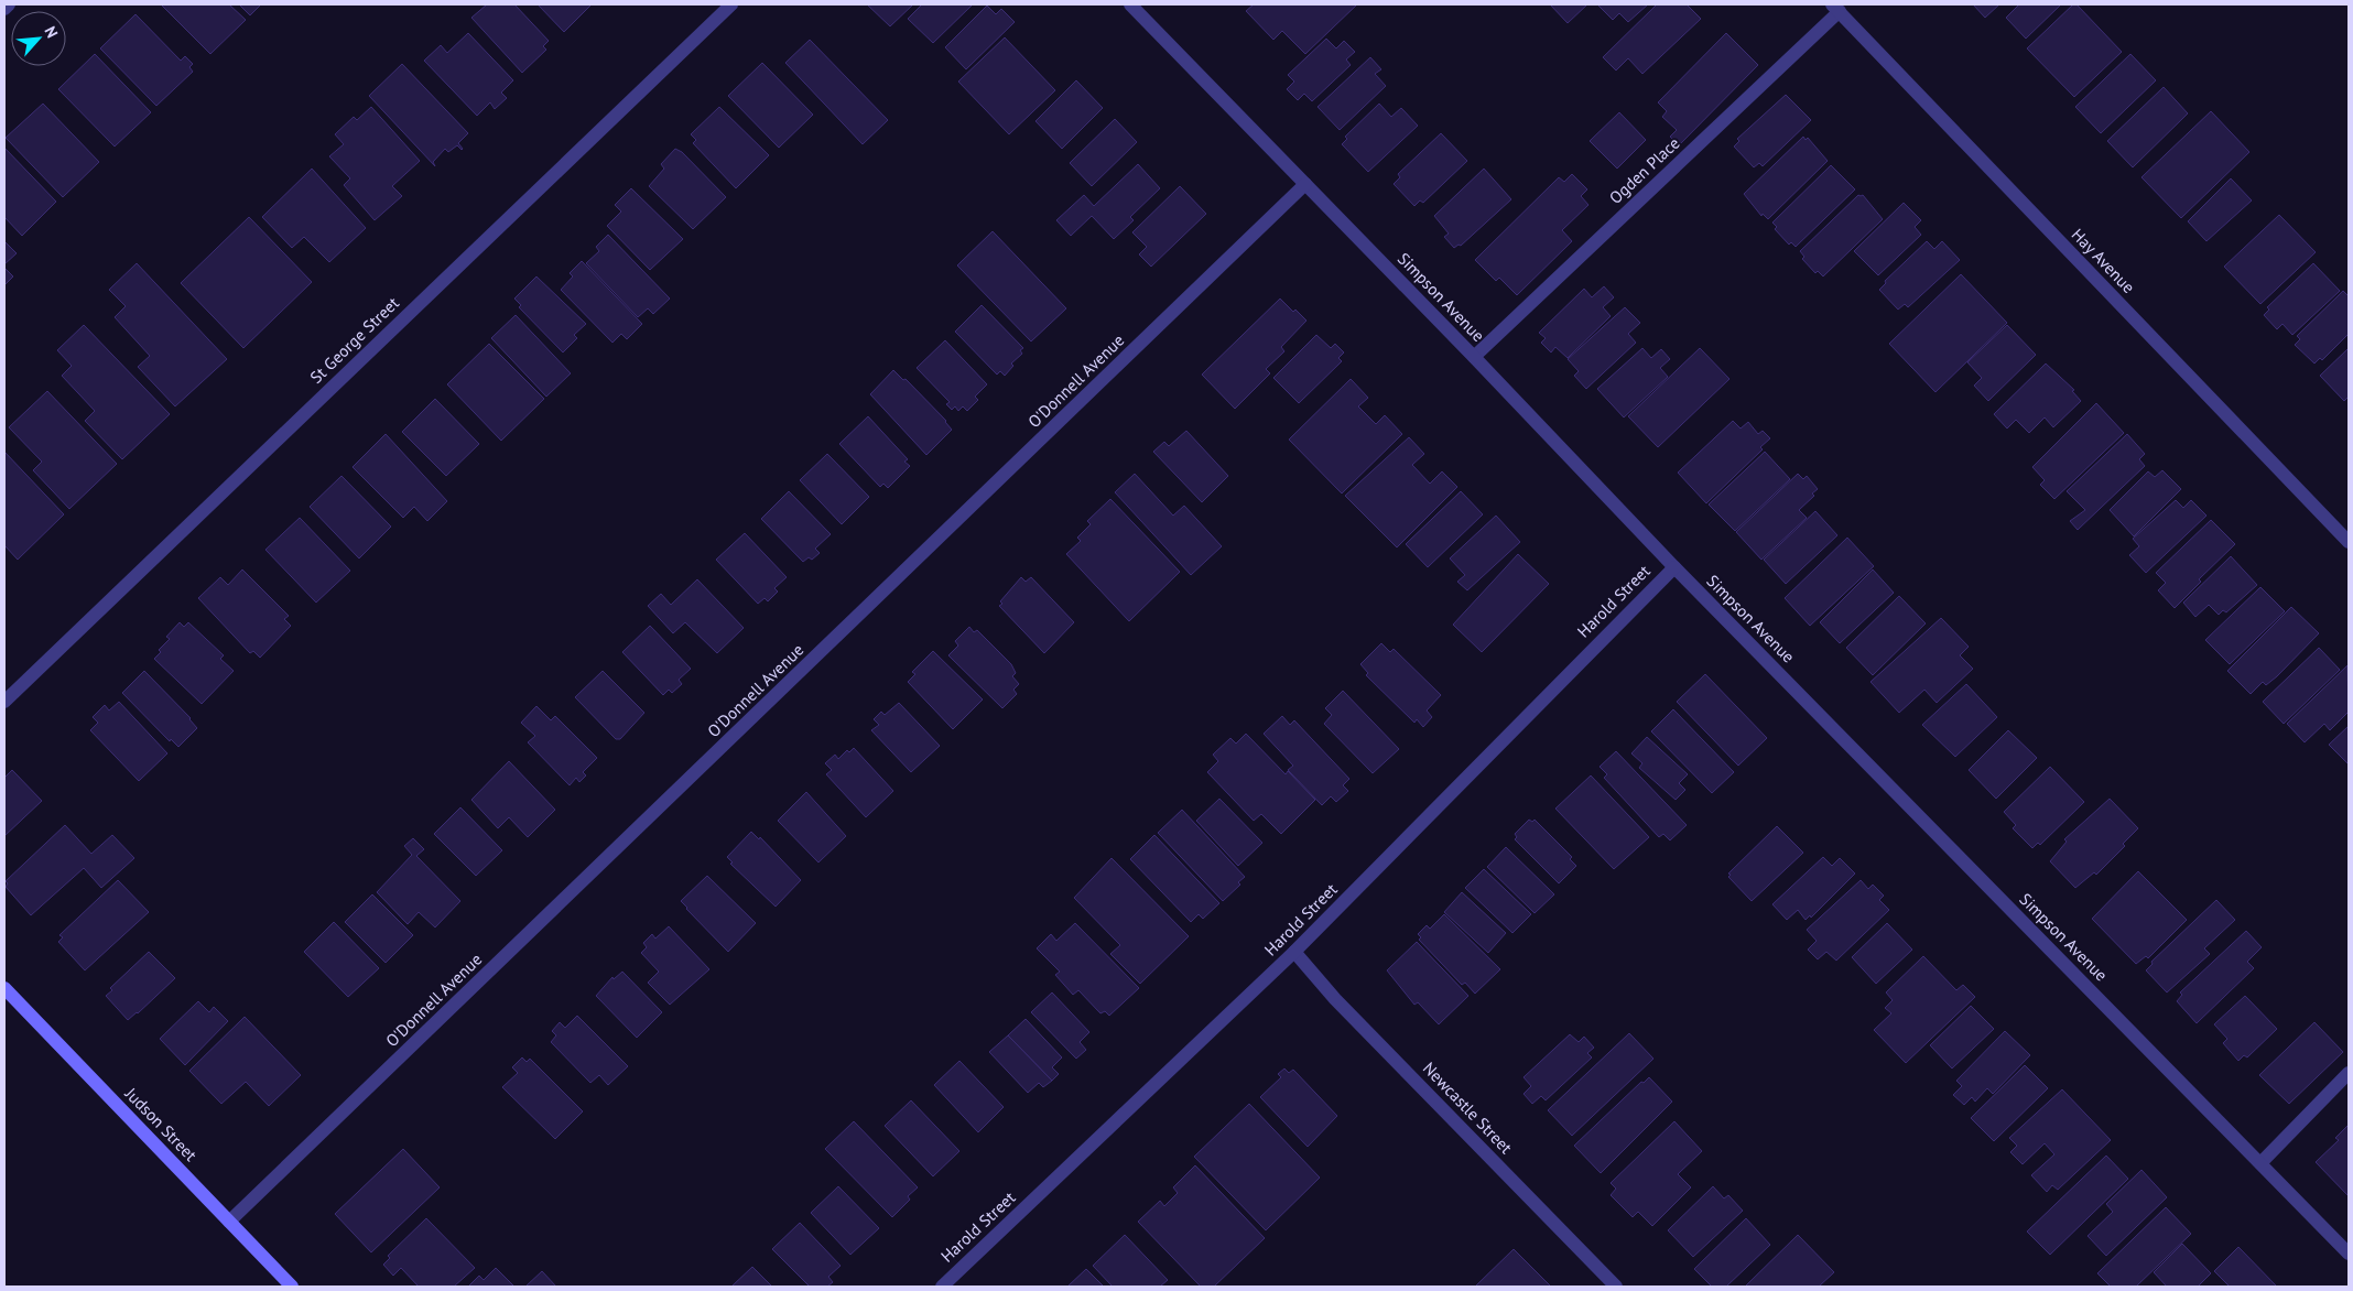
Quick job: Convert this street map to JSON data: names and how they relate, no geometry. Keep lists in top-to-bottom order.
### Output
{
  "streets": {
    "street": [
      "Ogden Place",
      "Hay Avenue",
      "Simpson Avenue",
      "St George Street",
      "O'Donnell Avenue",
      "Harold Street",
      "Newcastle Street",
      "Judson Street"
    ]
  },
  "crossings": [
    ["Ogden Place", "Hay Avenue"],
    ["Ogden Place", "Simpson Avenue"],
    ["Simpson Avenue", "O'Donnell Avenue"],
    ["Simpson Avenue", "Harold Street"],
    ["O'Donnell Avenue", "Judson Street"],
    ["Harold Street", "Newcastle Street"]
  ],
  "north": "top right"
}
